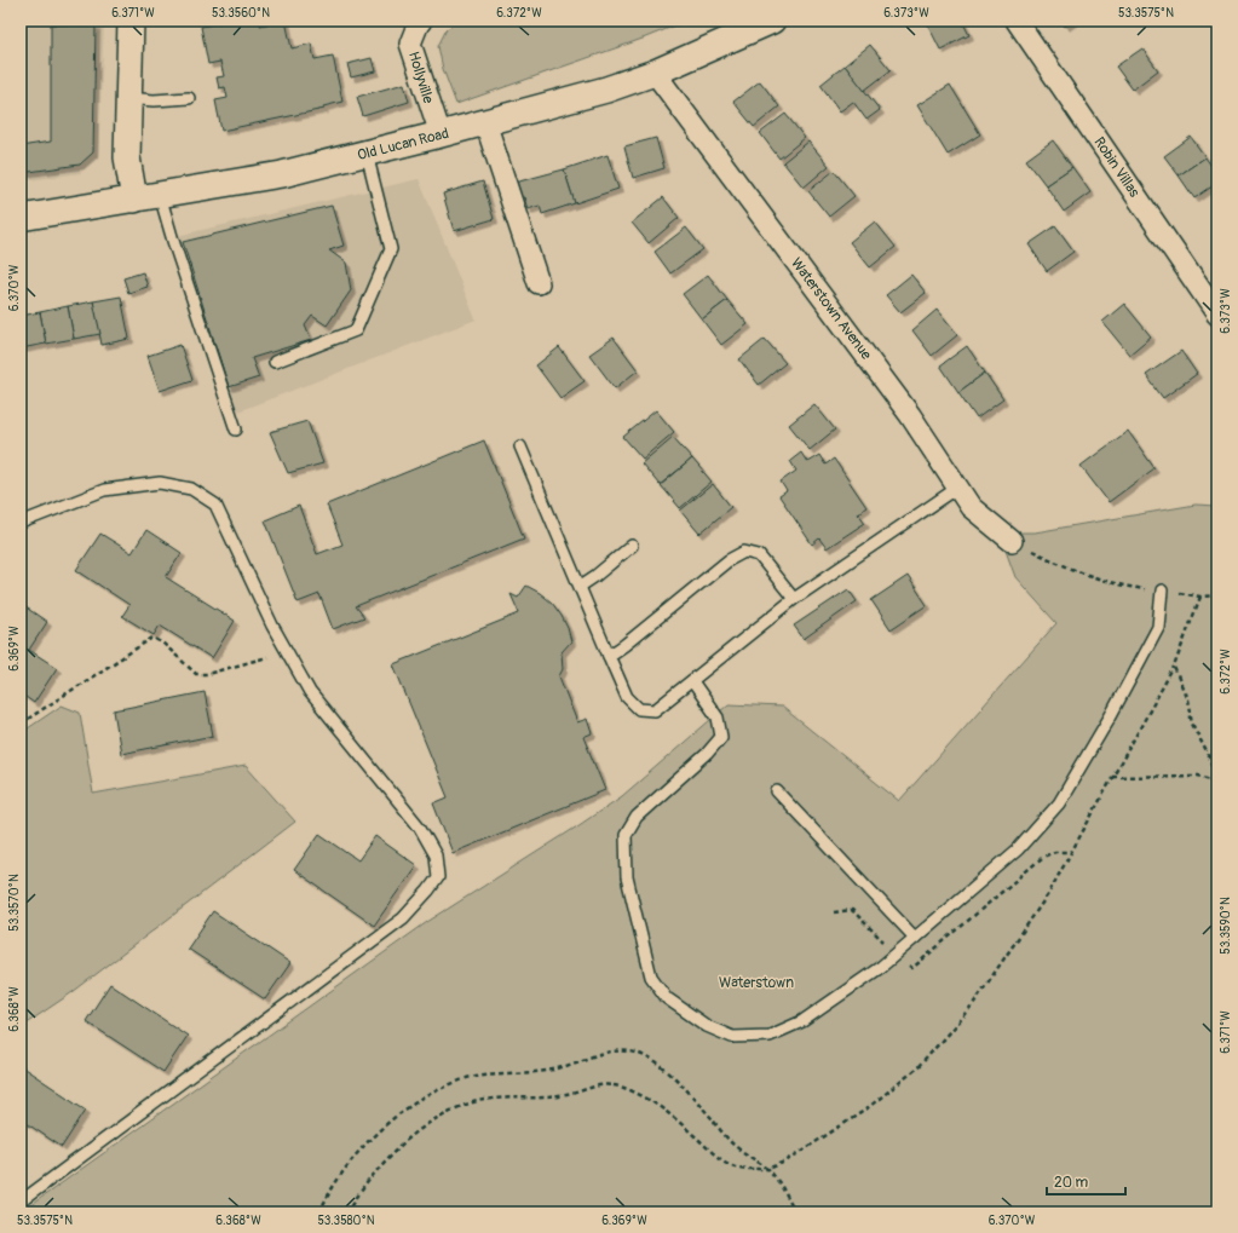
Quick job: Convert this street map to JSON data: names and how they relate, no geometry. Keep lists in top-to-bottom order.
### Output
{
  "streets": {
    "street": [
      "Hollyville",
      "Old Lucan Road",
      "Robin Villas",
      "Waterstown Avenue"
    ]
  },
  "crossings": [
    ["Hollyville", "Old Lucan Road"],
    ["Old Lucan Road", "Waterstown Avenue"]
  ],
  "parks": ["Waterstown"],
  "scale_bar": "20 m",
  "coordinates": [
    "6.371°W",
    "53.3560°N",
    "6.372°W",
    "6.373°W",
    "53.3575°N",
    "6.370°W",
    "6.369°W",
    "53.3570°N",
    "53.3590°N",
    "6.368°W",
    "53.3580°N"
  ]
}
